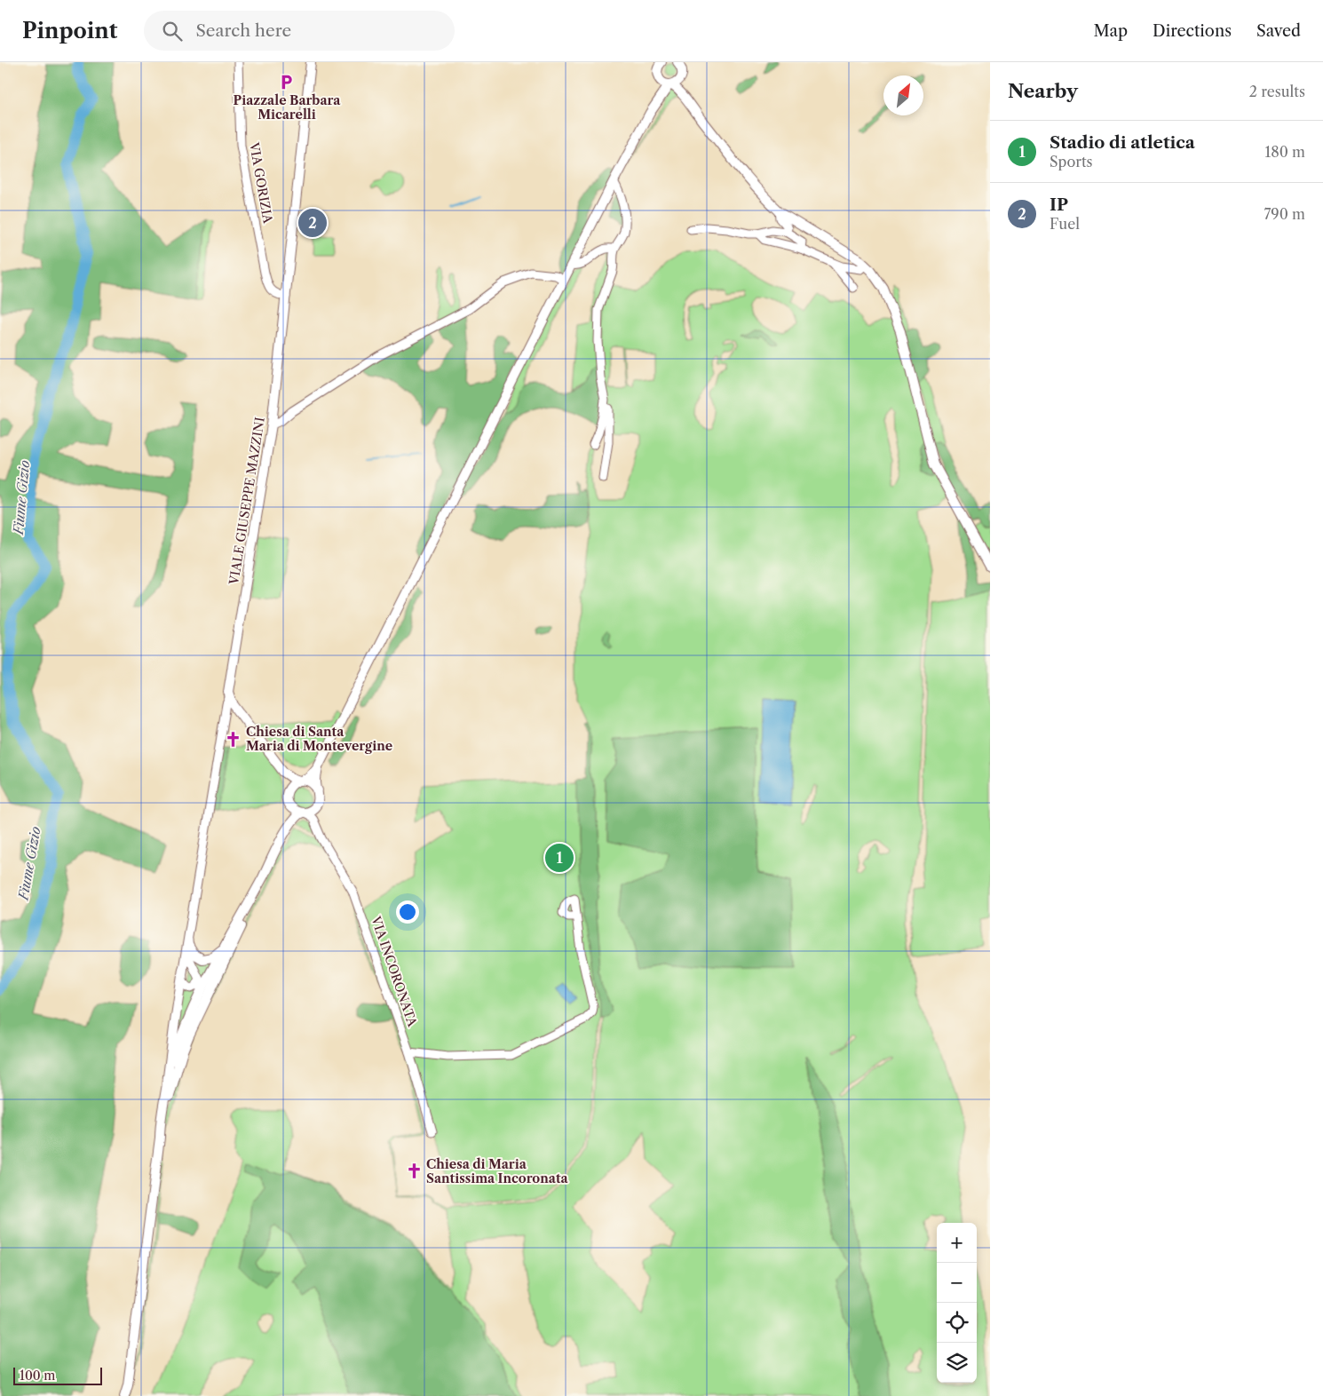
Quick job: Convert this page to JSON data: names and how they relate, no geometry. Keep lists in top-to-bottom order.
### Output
{
  "streets": {
    "main road": ["VIALE GIUSEPPE MAZZINI"],
    "street": ["VIA GORIZIA", "VIA INCORONATA"]
  },
  "crossings": [
    ["VIA GORIZIA", "VIALE GIUSEPPE MAZZINI"]
  ],
  "water": ["Fiume Gizio"],
  "places": {
    "parking": ["Piazzale Barbara Micarelli"],
    "church": ["Chiesa di Santa Maria di Montevergine", "Chiesa di Maria Santissima Incoronata"]
  },
  "scale_bar": "100 m",
  "north": "top right",
  "page": {
    "header": "Pinpoint",
    "search": "Search here",
    "nav": ["Map", "Directions", "Saved"],
    "heading": ["Nearby", "2 results"],
    "list": [
      {
        "mark": "1",
        "name": "Stadio di atletica",
        "note": "Sports",
        "value": "180 m"
      },
      {
        "mark": "2",
        "name": "IP",
        "note": "Fuel",
        "value": "790 m"
      }
    ],
    "pins": ["2", "1"],
    "map_buttons": ["+", "−"],
    "scale": "100 m"
  }
}
